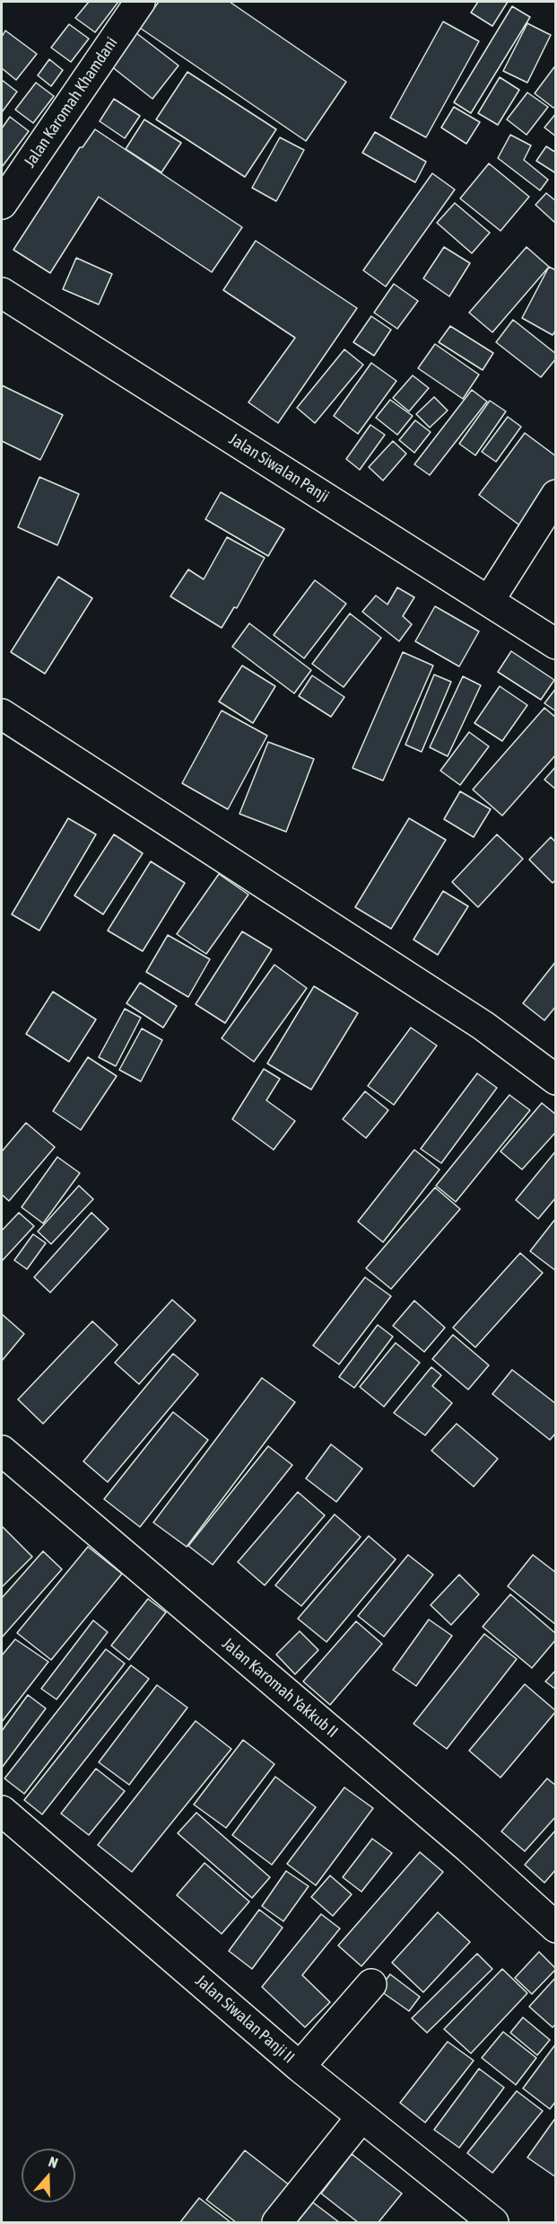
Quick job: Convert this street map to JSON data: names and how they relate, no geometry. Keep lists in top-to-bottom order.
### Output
{
  "streets": {
    "street": [
      "Jalan Karomah Khamdani",
      "Jalan Siwalan Panji",
      "Jalan Karomah Yakkub II",
      "Jalan Siwalan Panji II"
    ]
  },
  "north": "top"
}
